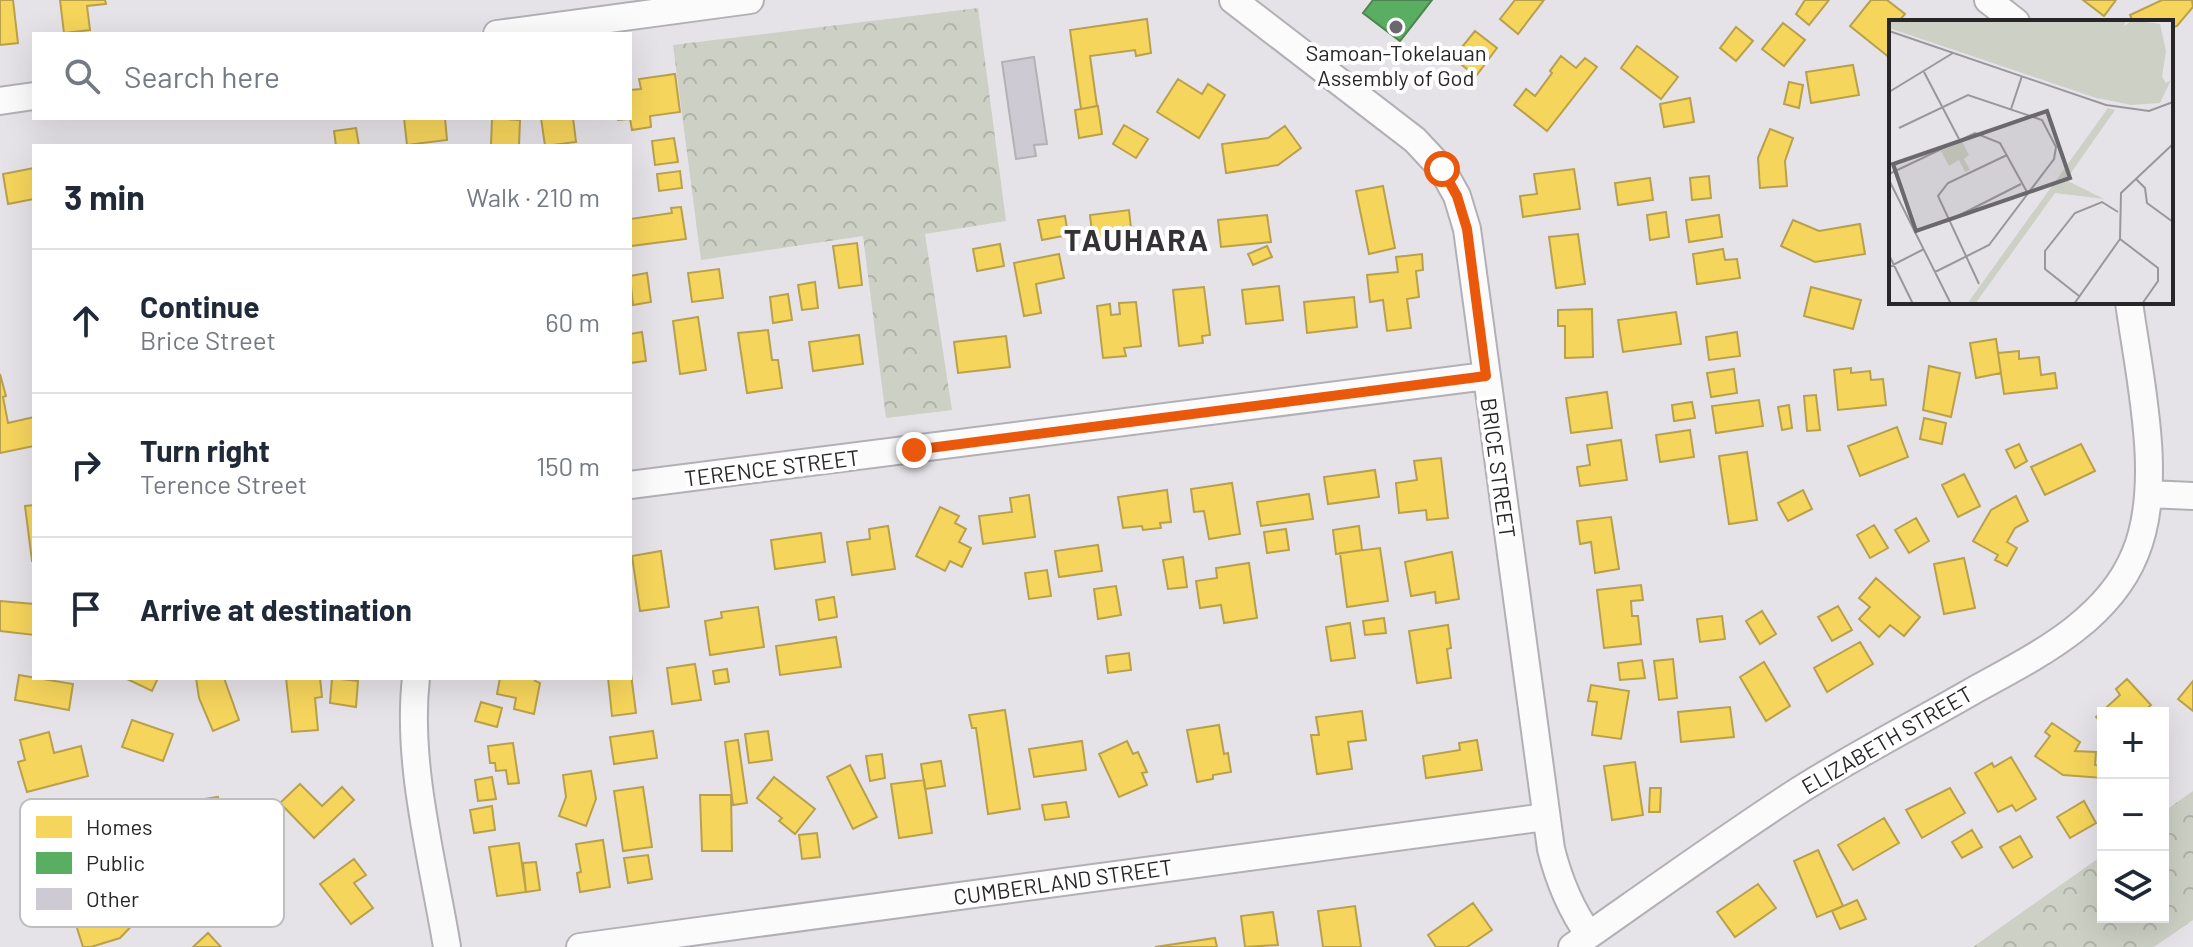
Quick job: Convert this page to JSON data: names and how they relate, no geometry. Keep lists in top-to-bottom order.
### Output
{
  "streets": {
    "street": [
      "TERENCE STREET",
      "BRICE STREET",
      "ELIZABETH STREET",
      "CUMBERLAND STREET"
    ]
  },
  "crossings": [
    ["TERENCE STREET", "BRICE STREET"],
    ["BRICE STREET", "ELIZABETH STREET"],
    ["BRICE STREET", "CUMBERLAND STREET"]
  ],
  "districts": ["TAUHARA"],
  "places": ["Samoan-Tokelauan Assembly of God"],
  "legend": ["Homes", "Public", "Other"],
  "page": {
    "search": "Search here",
    "heading": ["3 min", "Walk · 210 m"],
    "list": [
      ["Continue", "Brice Street", "60 m"],
      ["Turn right", "Terence Street", "150 m"],
      "Arrive at destination"
    ],
    "map_buttons": ["+", "−"]
  }
}
